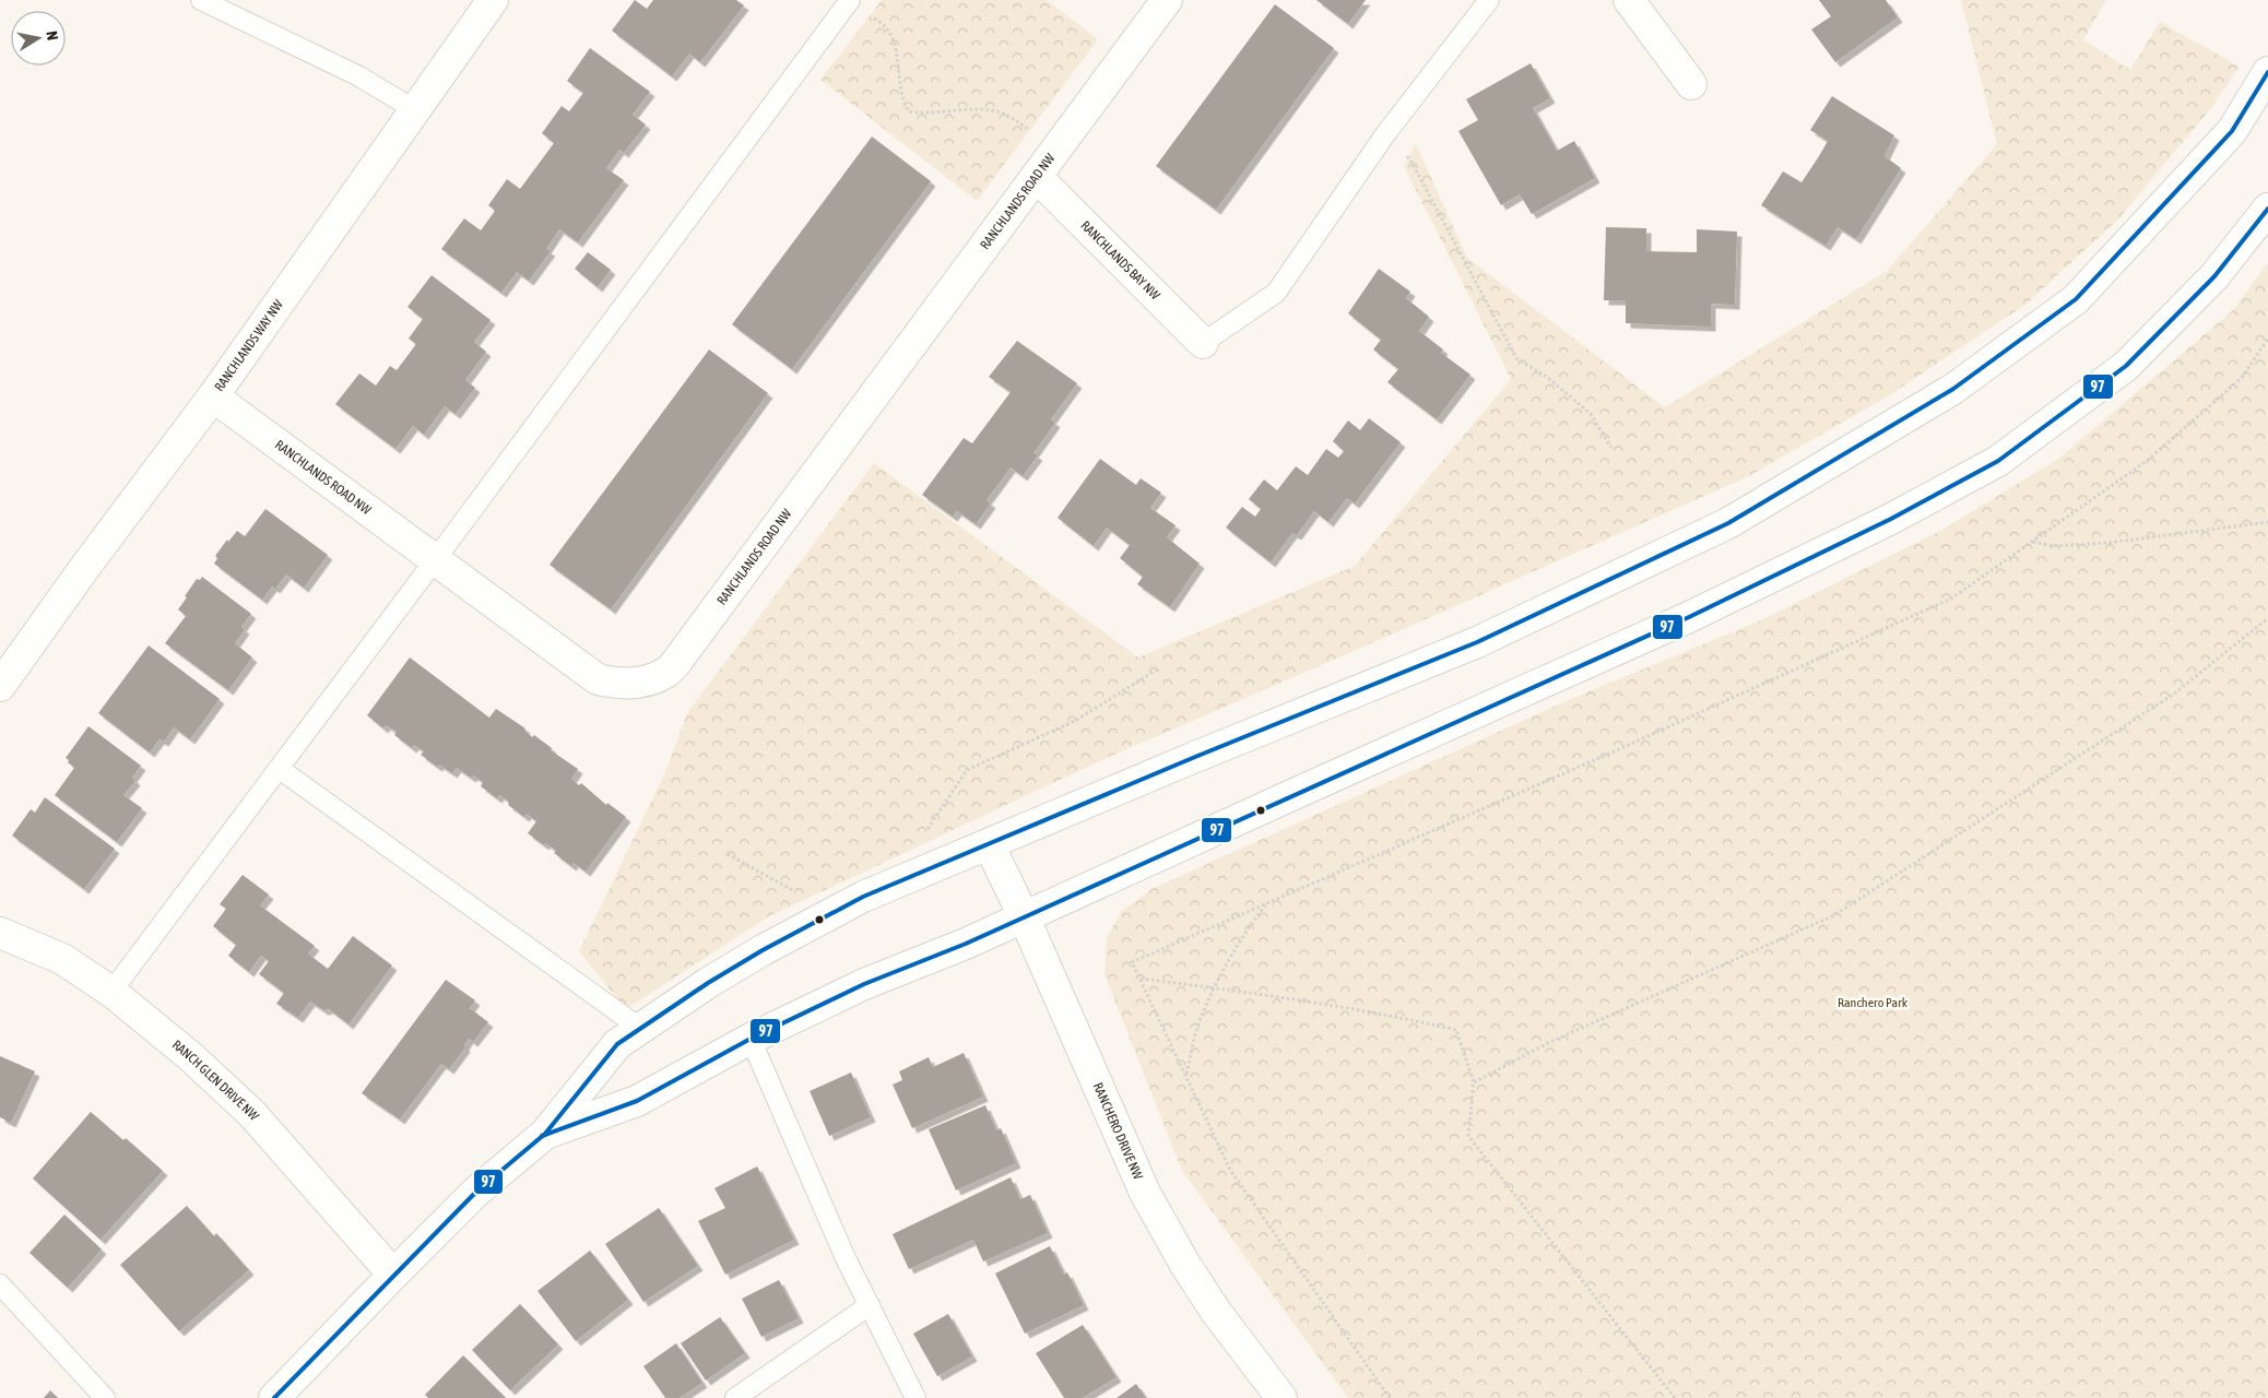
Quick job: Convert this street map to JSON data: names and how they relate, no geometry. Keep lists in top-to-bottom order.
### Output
{
  "streets": {
    "street": [
      "RANCHLANDS ROAD NW",
      "RANCHLANDS BAY NW",
      "RANCHLANDS WAY NW",
      "RANCH GLEN DRIVE NW",
      "RANCHERO DRIVE NW"
    ]
  },
  "crossings": [
    ["RANCHLANDS ROAD NW", "RANCHLANDS BAY NW"],
    ["RANCHLANDS ROAD NW", "RANCHLANDS WAY NW"]
  ],
  "parks": ["Ranchero Park"],
  "lines": ["transit line 97"],
  "north": "right"
}
